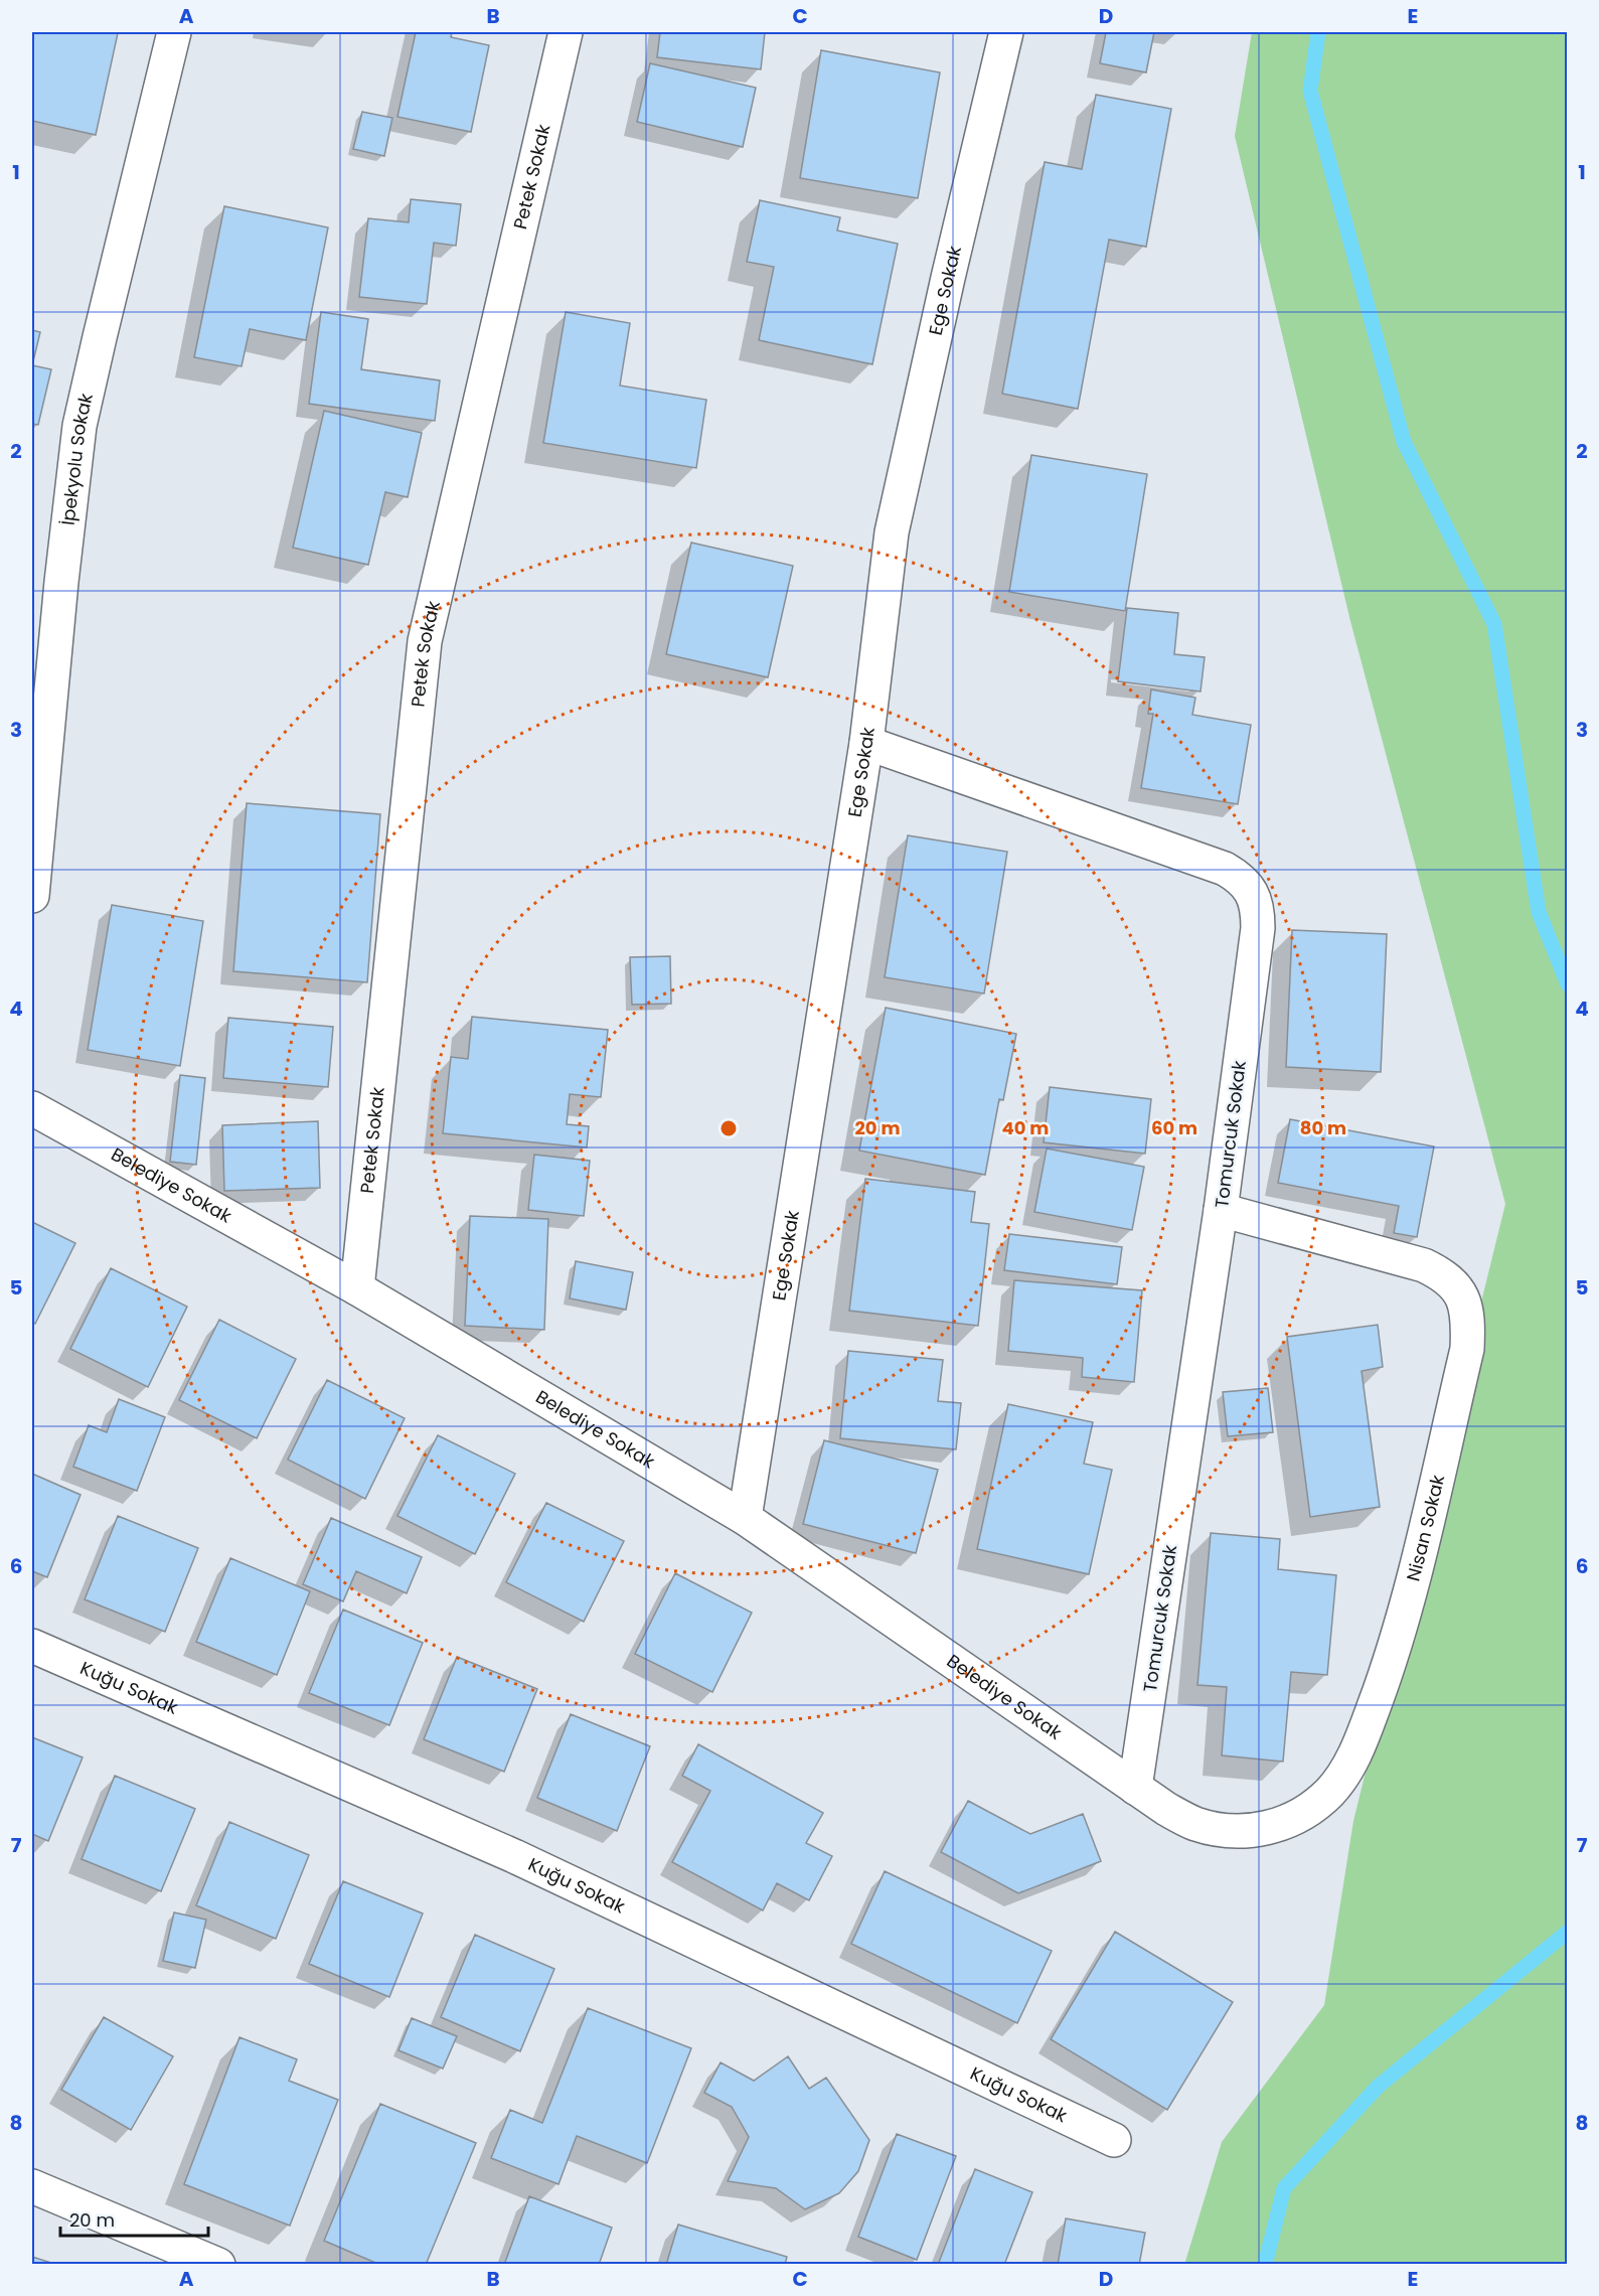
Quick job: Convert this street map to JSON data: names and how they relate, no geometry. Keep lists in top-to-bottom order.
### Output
{
  "streets": {
    "street": [
      "Petek Sokak",
      "Ege Sokak",
      "İpekyolu Sokak",
      "Tomurcuk Sokak",
      "Belediye Sokak",
      "Nisan Sokak",
      "Kuğu Sokak"
    ]
  },
  "crossings": [
    ["Petek Sokak", "Belediye Sokak"],
    ["Ege Sokak", "Tomurcuk Sokak"],
    ["Ege Sokak", "Belediye Sokak"],
    ["Tomurcuk Sokak", "Belediye Sokak"],
    ["Tomurcuk Sokak", "Nisan Sokak"],
    ["Belediye Sokak", "Nisan Sokak"]
  ],
  "scale_bar": "20 m",
  "grid": {
    "columns": [
      "A",
      "B",
      "C",
      "D",
      "E"
    ],
    "rows": [
      "1",
      "2",
      "3",
      "4",
      "5",
      "6",
      "7",
      "8"
    ]
  },
  "rings": [
    "20 m",
    "40 m",
    "60 m",
    "80 m"
  ]
}
